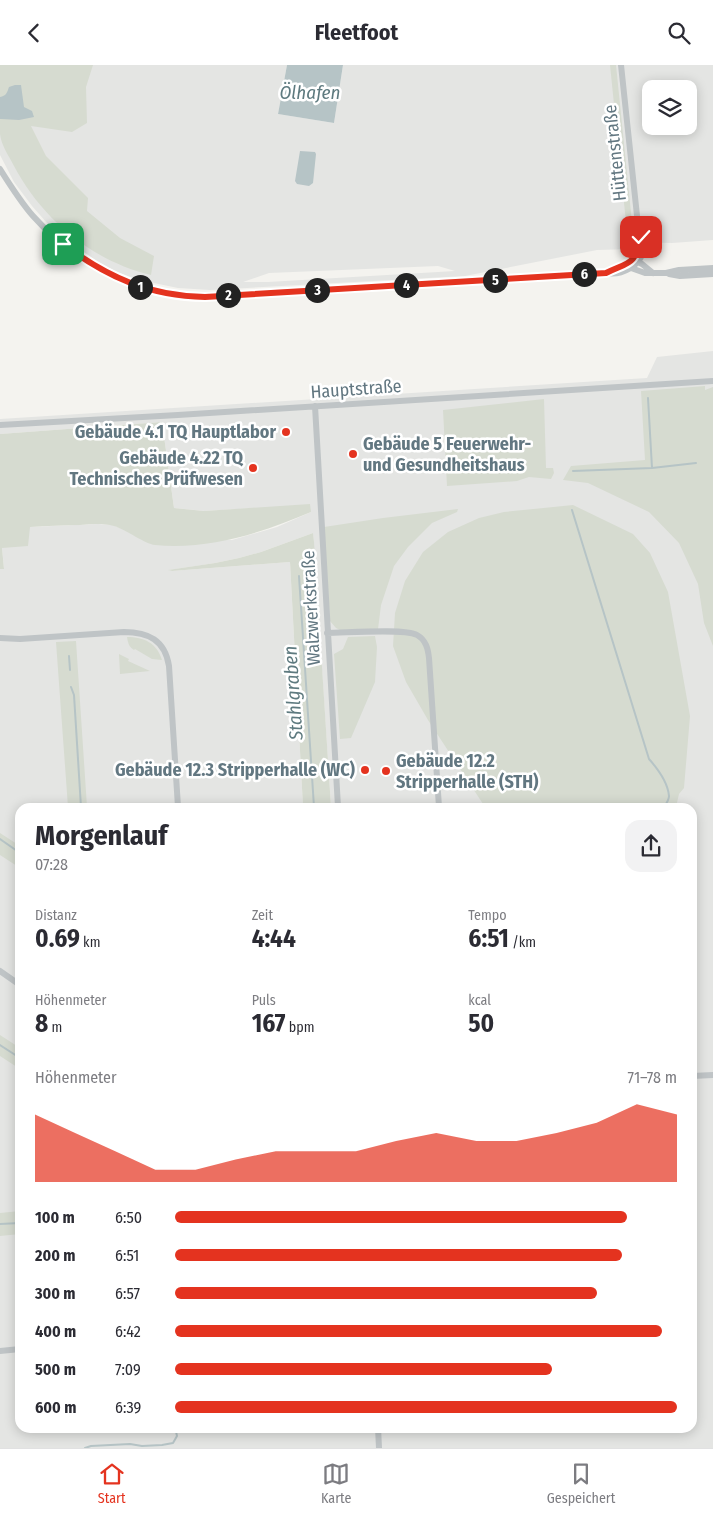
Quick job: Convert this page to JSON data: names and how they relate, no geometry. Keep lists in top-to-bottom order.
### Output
{
  "streets": {
    "street": ["Hüttenstraße", "Hauptstraße", "Walzwerkstraße"]
  },
  "crossings": [
    ["Hauptstraße", "Walzwerkstraße"]
  ],
  "water": ["Ölhafen", "Stahlgraben"],
  "places": [
    "Gebäude 4.1 TQ Hauptlabor",
    "Gebäude 5 Feuerwehr- und Gesundheitshaus",
    "Gebäude 4.22 TQ Technisches Prüfwesen",
    "Gebäude 12.3 Stripperhalle (WC)",
    "Gebäude 12.2 Stripperhalle (STH)"
  ],
  "page": {
    "header": "Fleetfoot",
    "pins": [
      "6",
      "5",
      "4",
      "1",
      "3",
      "2"
    ],
    "heading": ["Morgenlauf", "07:28"],
    "stats": [
      ["Distanz", "0.69 km"],
      ["Zeit", "4:44"],
      ["Tempo", "6:51 /km"],
      ["Höhenmeter", "8 m"],
      ["Puls", "167 bpm"],
      ["kcal", "50"]
    ],
    "chart": ["Höhenmeter", "71–78 m"],
    "list": [
      {
        "name": "100 m",
        "note": "6:50"
      },
      {
        "name": "200 m",
        "note": "6:51"
      },
      {
        "name": "300 m",
        "note": "6:57"
      },
      {
        "name": "400 m",
        "note": "6:42"
      },
      {
        "name": "500 m",
        "note": "7:09"
      },
      {
        "name": "600 m",
        "note": "6:39"
      }
    ],
    "tabs": ["Start", "Karte", "Gespeichert"]
  }
}
